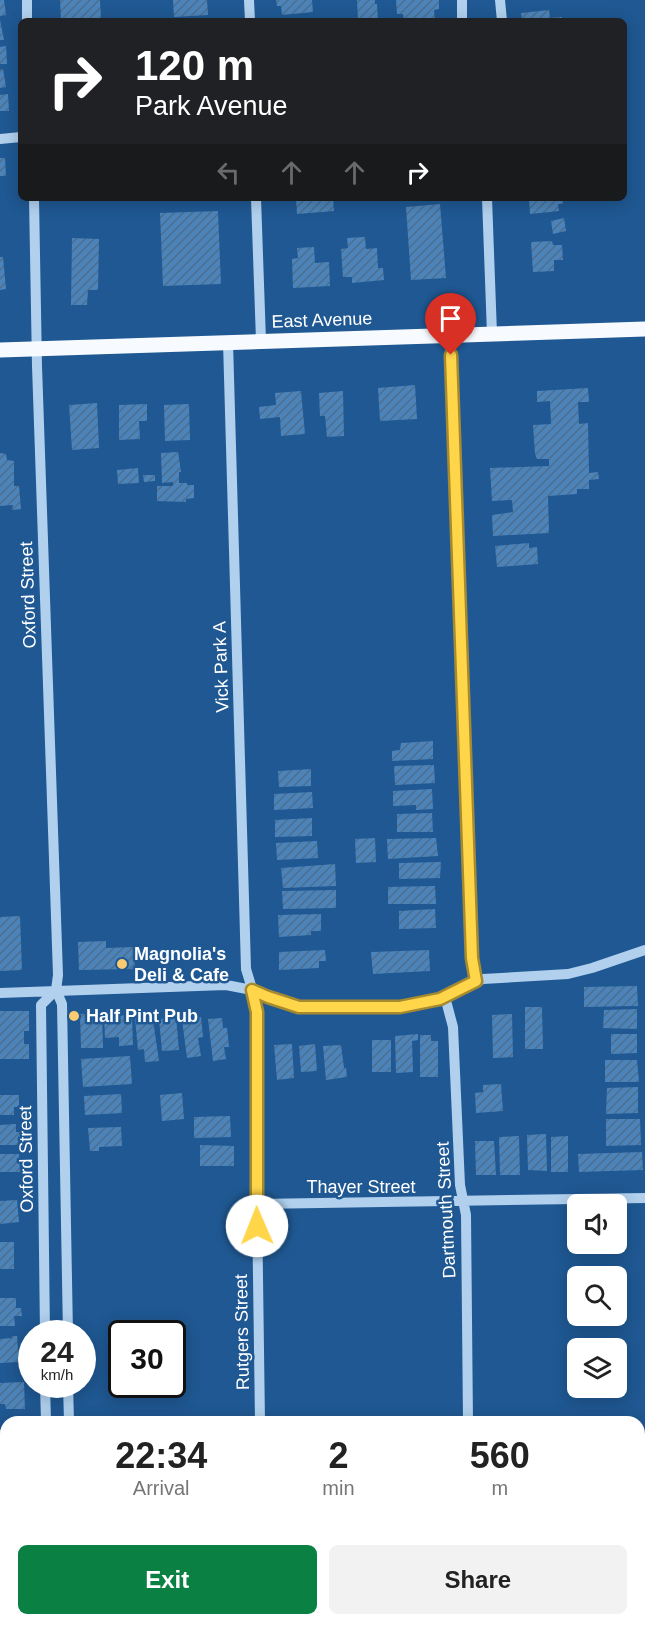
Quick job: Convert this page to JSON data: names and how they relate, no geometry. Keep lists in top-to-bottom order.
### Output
{
  "streets": {
    "main road": ["East Avenue"],
    "street": [
      "Oxford Street",
      "Vick Park A",
      "Thayer Street",
      "Dartmouth Street",
      "Rutgers Street"
    ]
  },
  "crossings": [
    ["East Avenue", "Oxford Street"],
    ["East Avenue", "Vick Park A"],
    ["Vick Park A", "Rutgers Street"],
    ["Thayer Street", "Dartmouth Street"],
    ["Thayer Street", "Rutgers Street"]
  ],
  "places": ["Magnolia's Deli & Cafe", "Half Pint Pub"],
  "page": {
    "turn": ["120 m", "Park Avenue"],
    "speed": "24 km/h",
    "limit": "30",
    "eta": [
      "22:34",
      "Arrival",
      "2",
      "min",
      "560",
      "m"
    ],
    "buttons": ["Exit", "Share"]
  }
}
